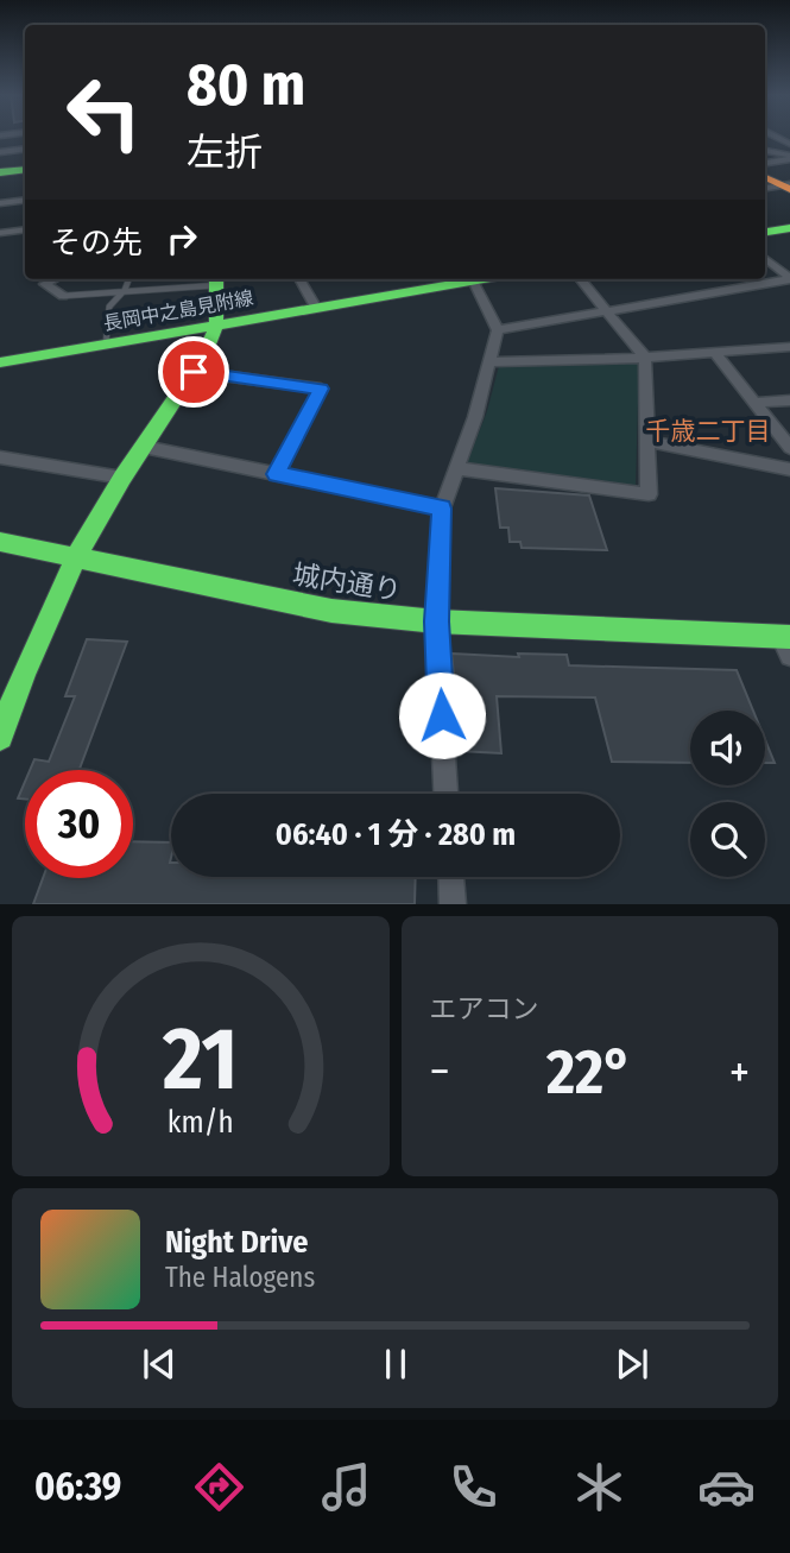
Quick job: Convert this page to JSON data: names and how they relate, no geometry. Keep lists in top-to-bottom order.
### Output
{
  "streets": {
    "street": ["長岡中之島見附線", "城内通り"]
  },
  "districts": ["千歳二丁目"],
  "page": {
    "turn": ["80 m", "左折"],
    "then": "その先",
    "limit": "30",
    "trip": "06:40 · 1 分 · 280 m",
    "tile": "エアコン",
    "heat": ["−", "22°", "+"],
    "song": ["Night Drive", "The Halogens"],
    "tabs": "06:39",
    "gauge": ["21", "km/h"]
  }
}
